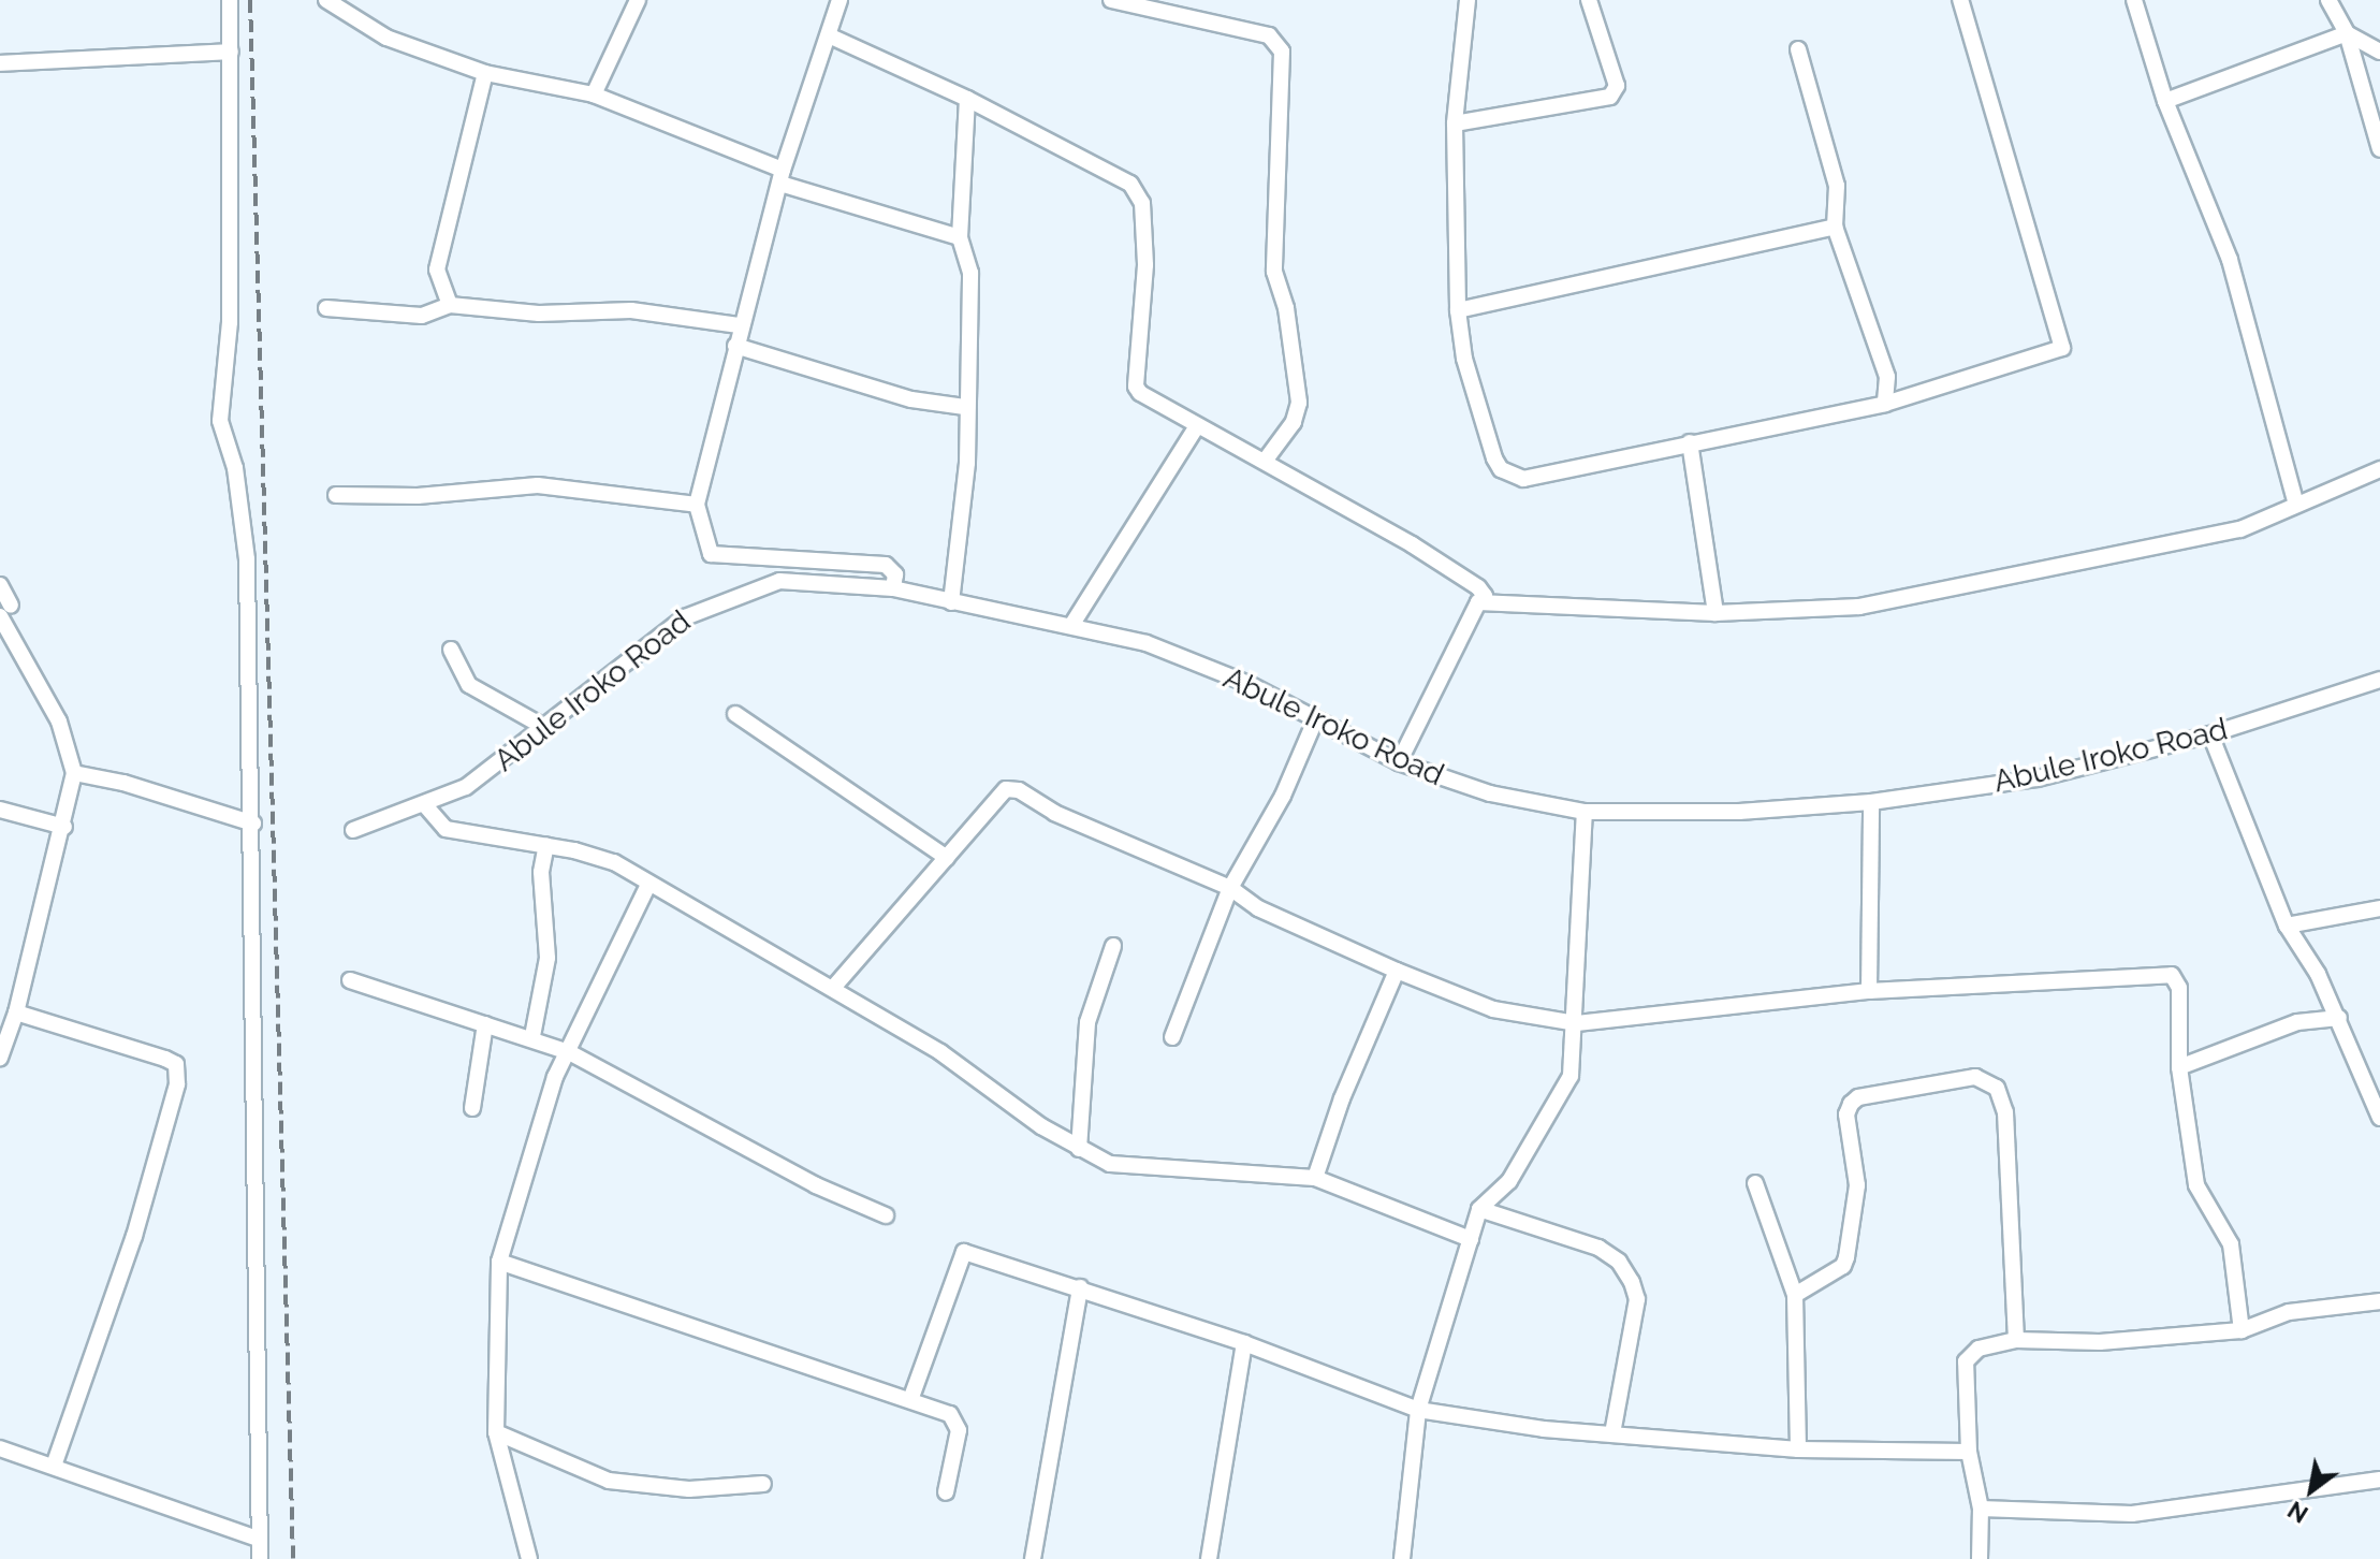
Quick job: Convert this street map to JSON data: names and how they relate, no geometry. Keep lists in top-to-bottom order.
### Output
{
  "streets": {
    "street": ["Abule Iroko Road"]
  },
  "north": "bottom left"
}
